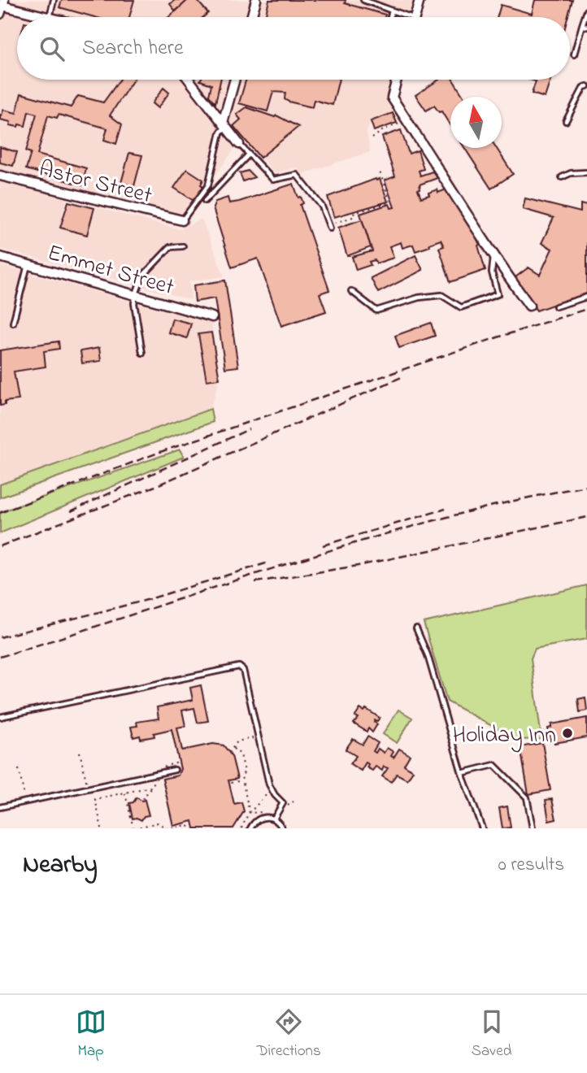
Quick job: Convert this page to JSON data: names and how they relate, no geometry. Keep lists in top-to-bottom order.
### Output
{
  "streets": {
    "street": ["Astor Street", "Emmet Street"]
  },
  "places": ["Holiday Inn"],
  "north": "top",
  "page": {
    "search": "Search here",
    "heading": ["Nearby", "0 results"],
    "nav": ["Map", "Directions", "Saved"]
  }
}
